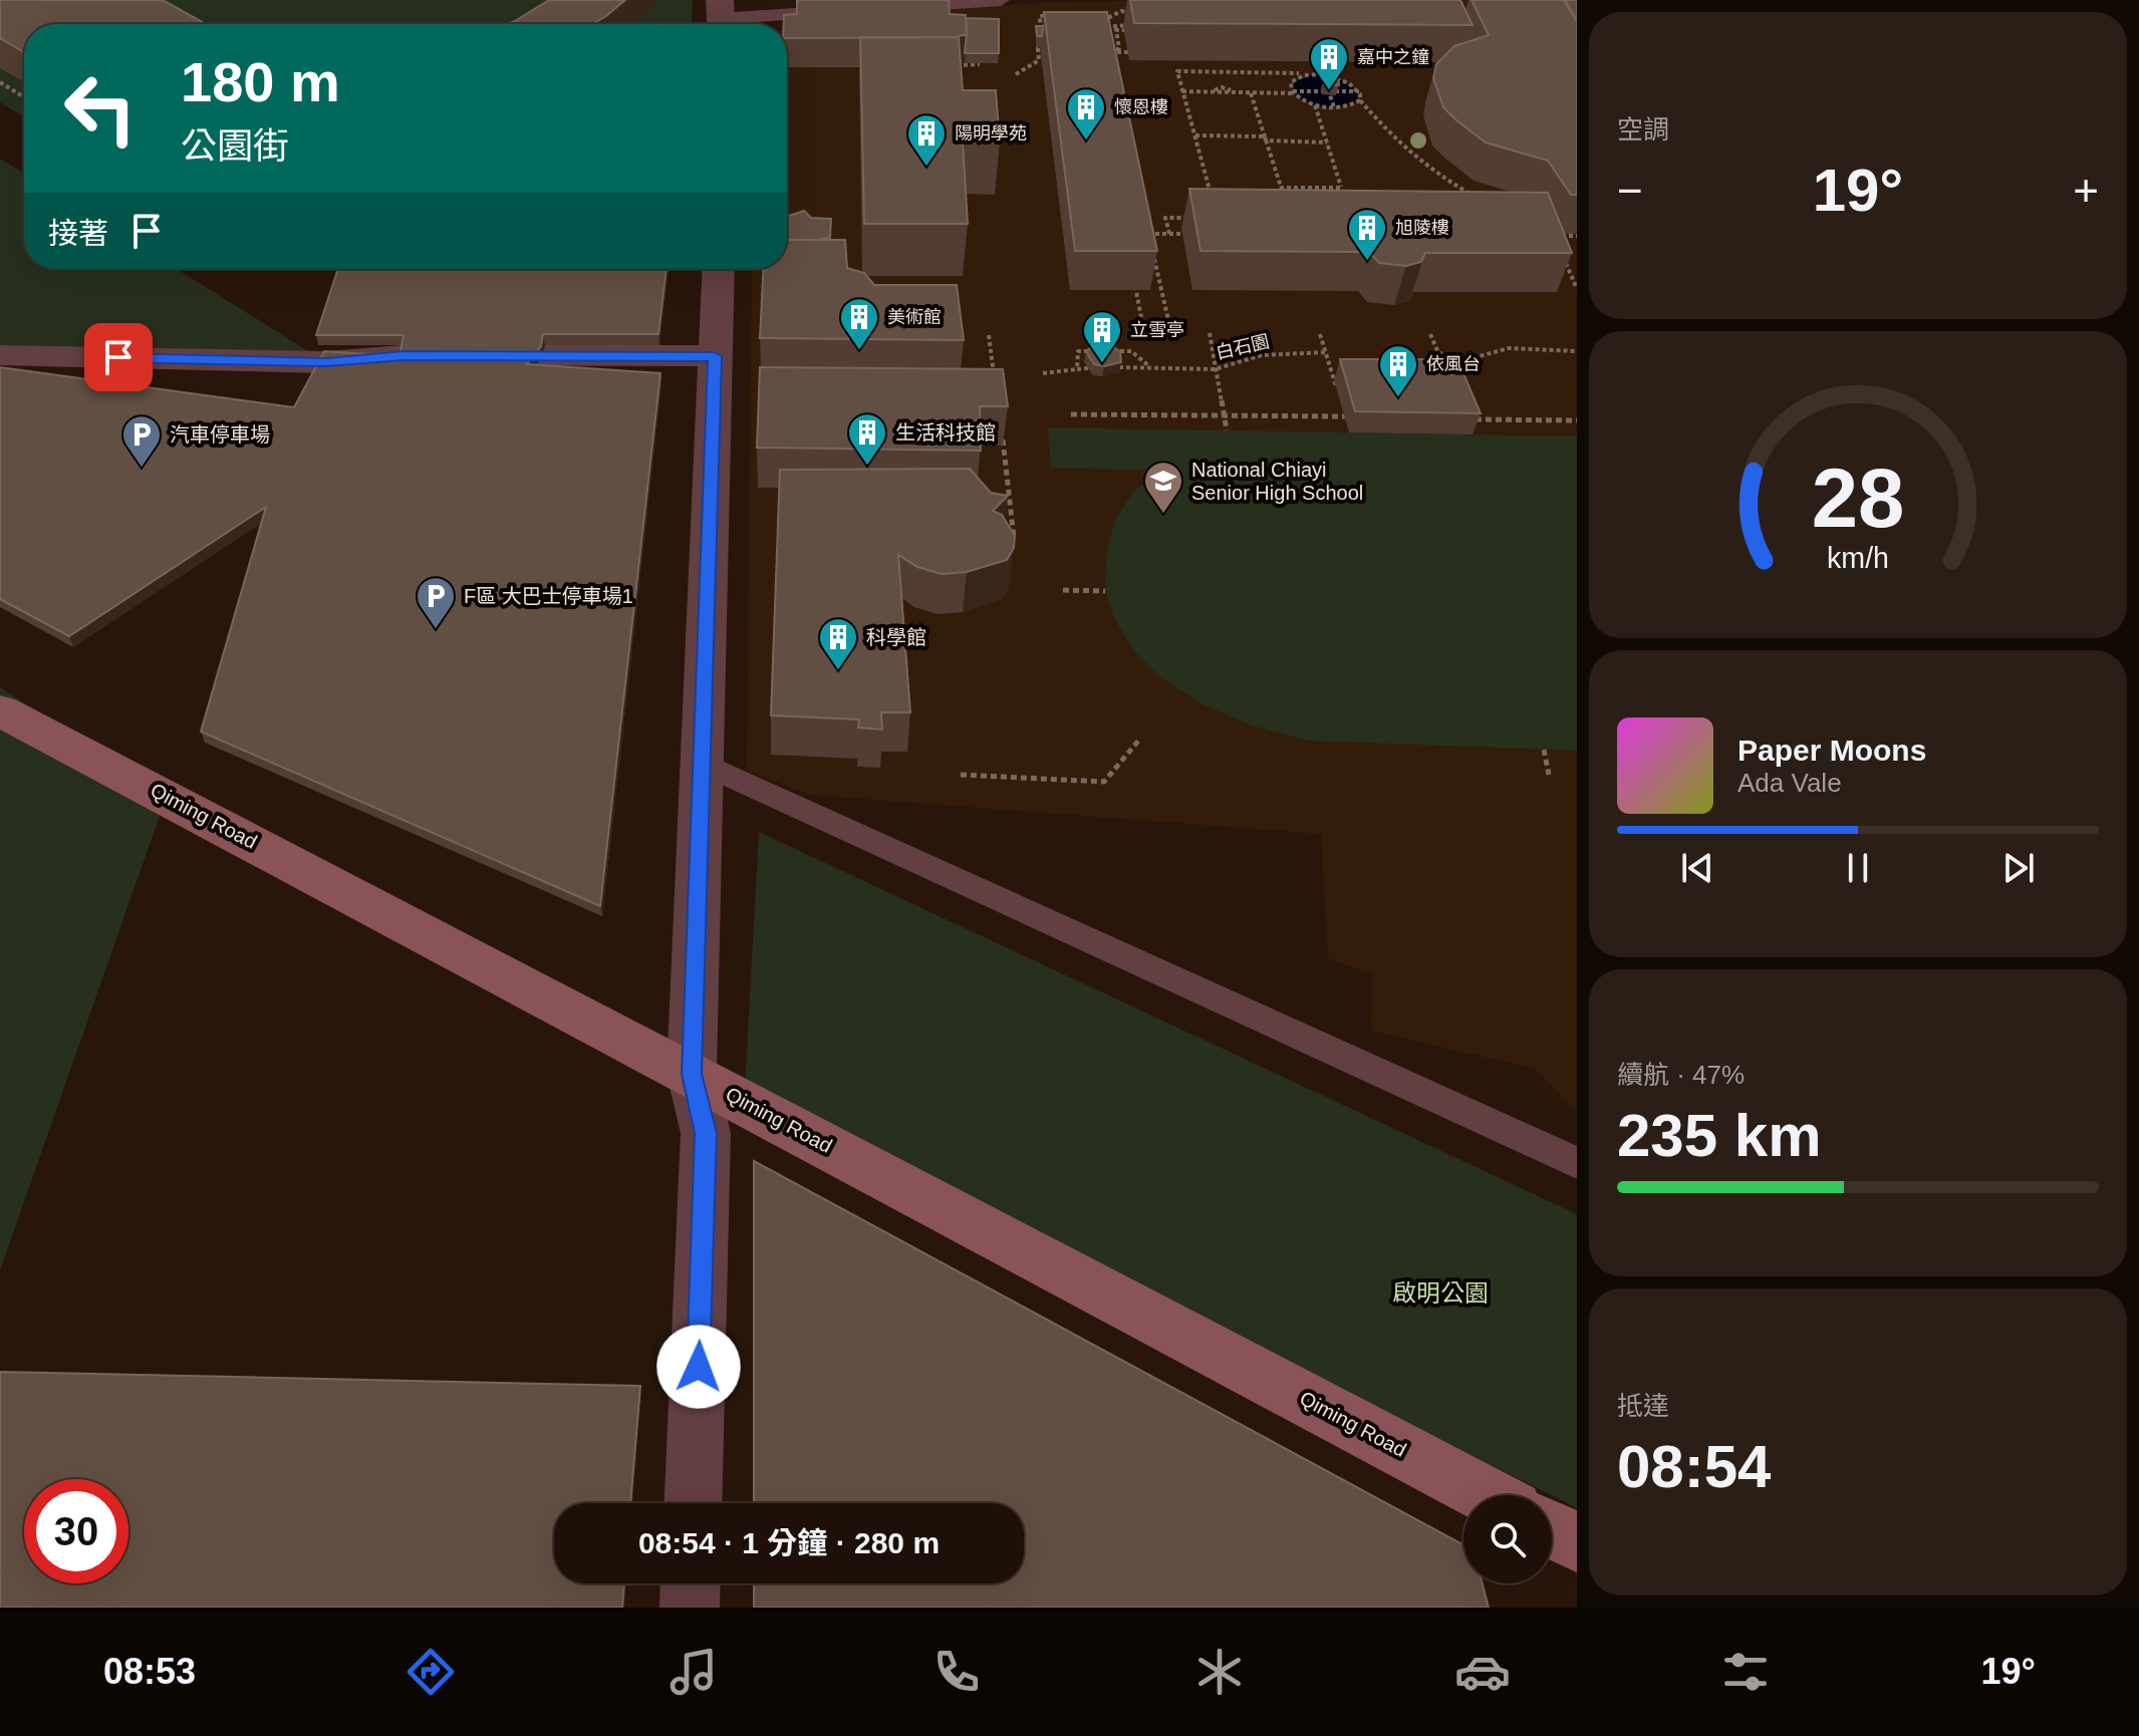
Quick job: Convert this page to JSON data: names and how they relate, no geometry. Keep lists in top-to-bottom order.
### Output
{
  "streets": {
    "street": ["Qiming Road"],
    "path": ["白石園"]
  },
  "parks": ["啟明公園"],
  "places": {
    "building": [
      "嘉中之鐘",
      "懷恩樓",
      "陽明學苑",
      "旭陵樓",
      "美術館",
      "立雪亭",
      "依風台",
      "生活科技館",
      "科學館"
    ],
    "parking": ["汽車停車場", "F區 大巴士停車場1"],
    "school or university": ["National Chiayi Senior High School"]
  },
  "page": {
    "tile": [
      "空調",
      ["續航 · 47%", "235 km"],
      ["抵達", "08:54"]
    ],
    "turn": ["180 m", "公園街"],
    "heat": ["−", "19°", "+"],
    "then": "接著",
    "song": ["Paper Moons", "Ada Vale"],
    "limit": "30",
    "trip": "08:54 · 1 分鐘 · 280 m",
    "tabs": ["08:53", "19°"],
    "gauge": ["28", "km/h"]
  }
}
